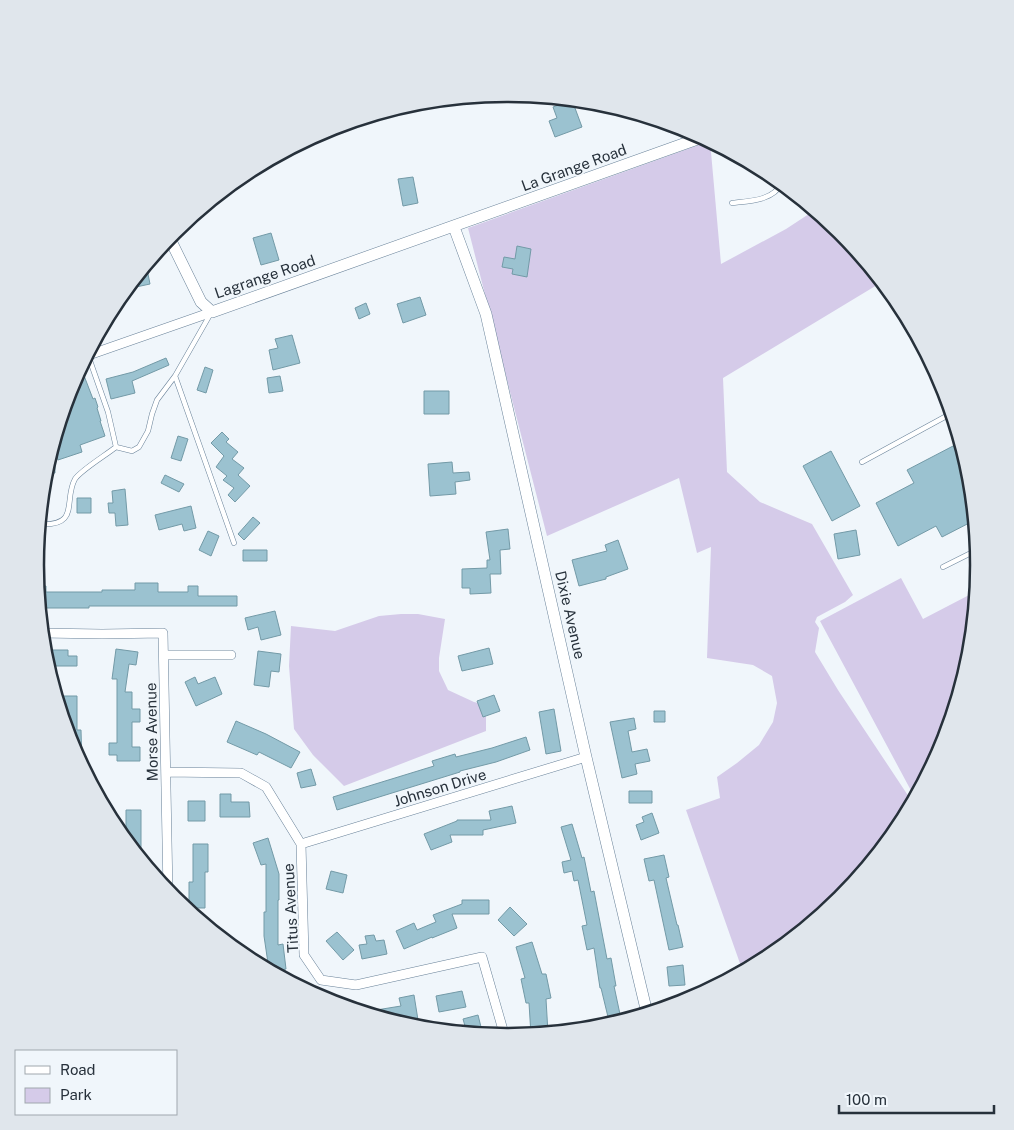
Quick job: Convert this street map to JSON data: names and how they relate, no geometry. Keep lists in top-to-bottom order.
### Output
{
  "streets": {
    "street": [
      "La Grange Road",
      "Lagrange Road",
      "Dixie Avenue",
      "Morse Avenue",
      "Johnson Drive",
      "Titus Avenue"
    ]
  },
  "crossings": [
    ["La Grange Road", "Lagrange Road"],
    ["La Grange Road", "Dixie Avenue"],
    ["Lagrange Road", "Dixie Avenue"],
    ["Dixie Avenue", "Johnson Drive"],
    ["Morse Avenue", "Titus Avenue"],
    ["Johnson Drive", "Titus Avenue"]
  ],
  "legend": ["Road", "Park"],
  "scale_bar": "100 m"
}
